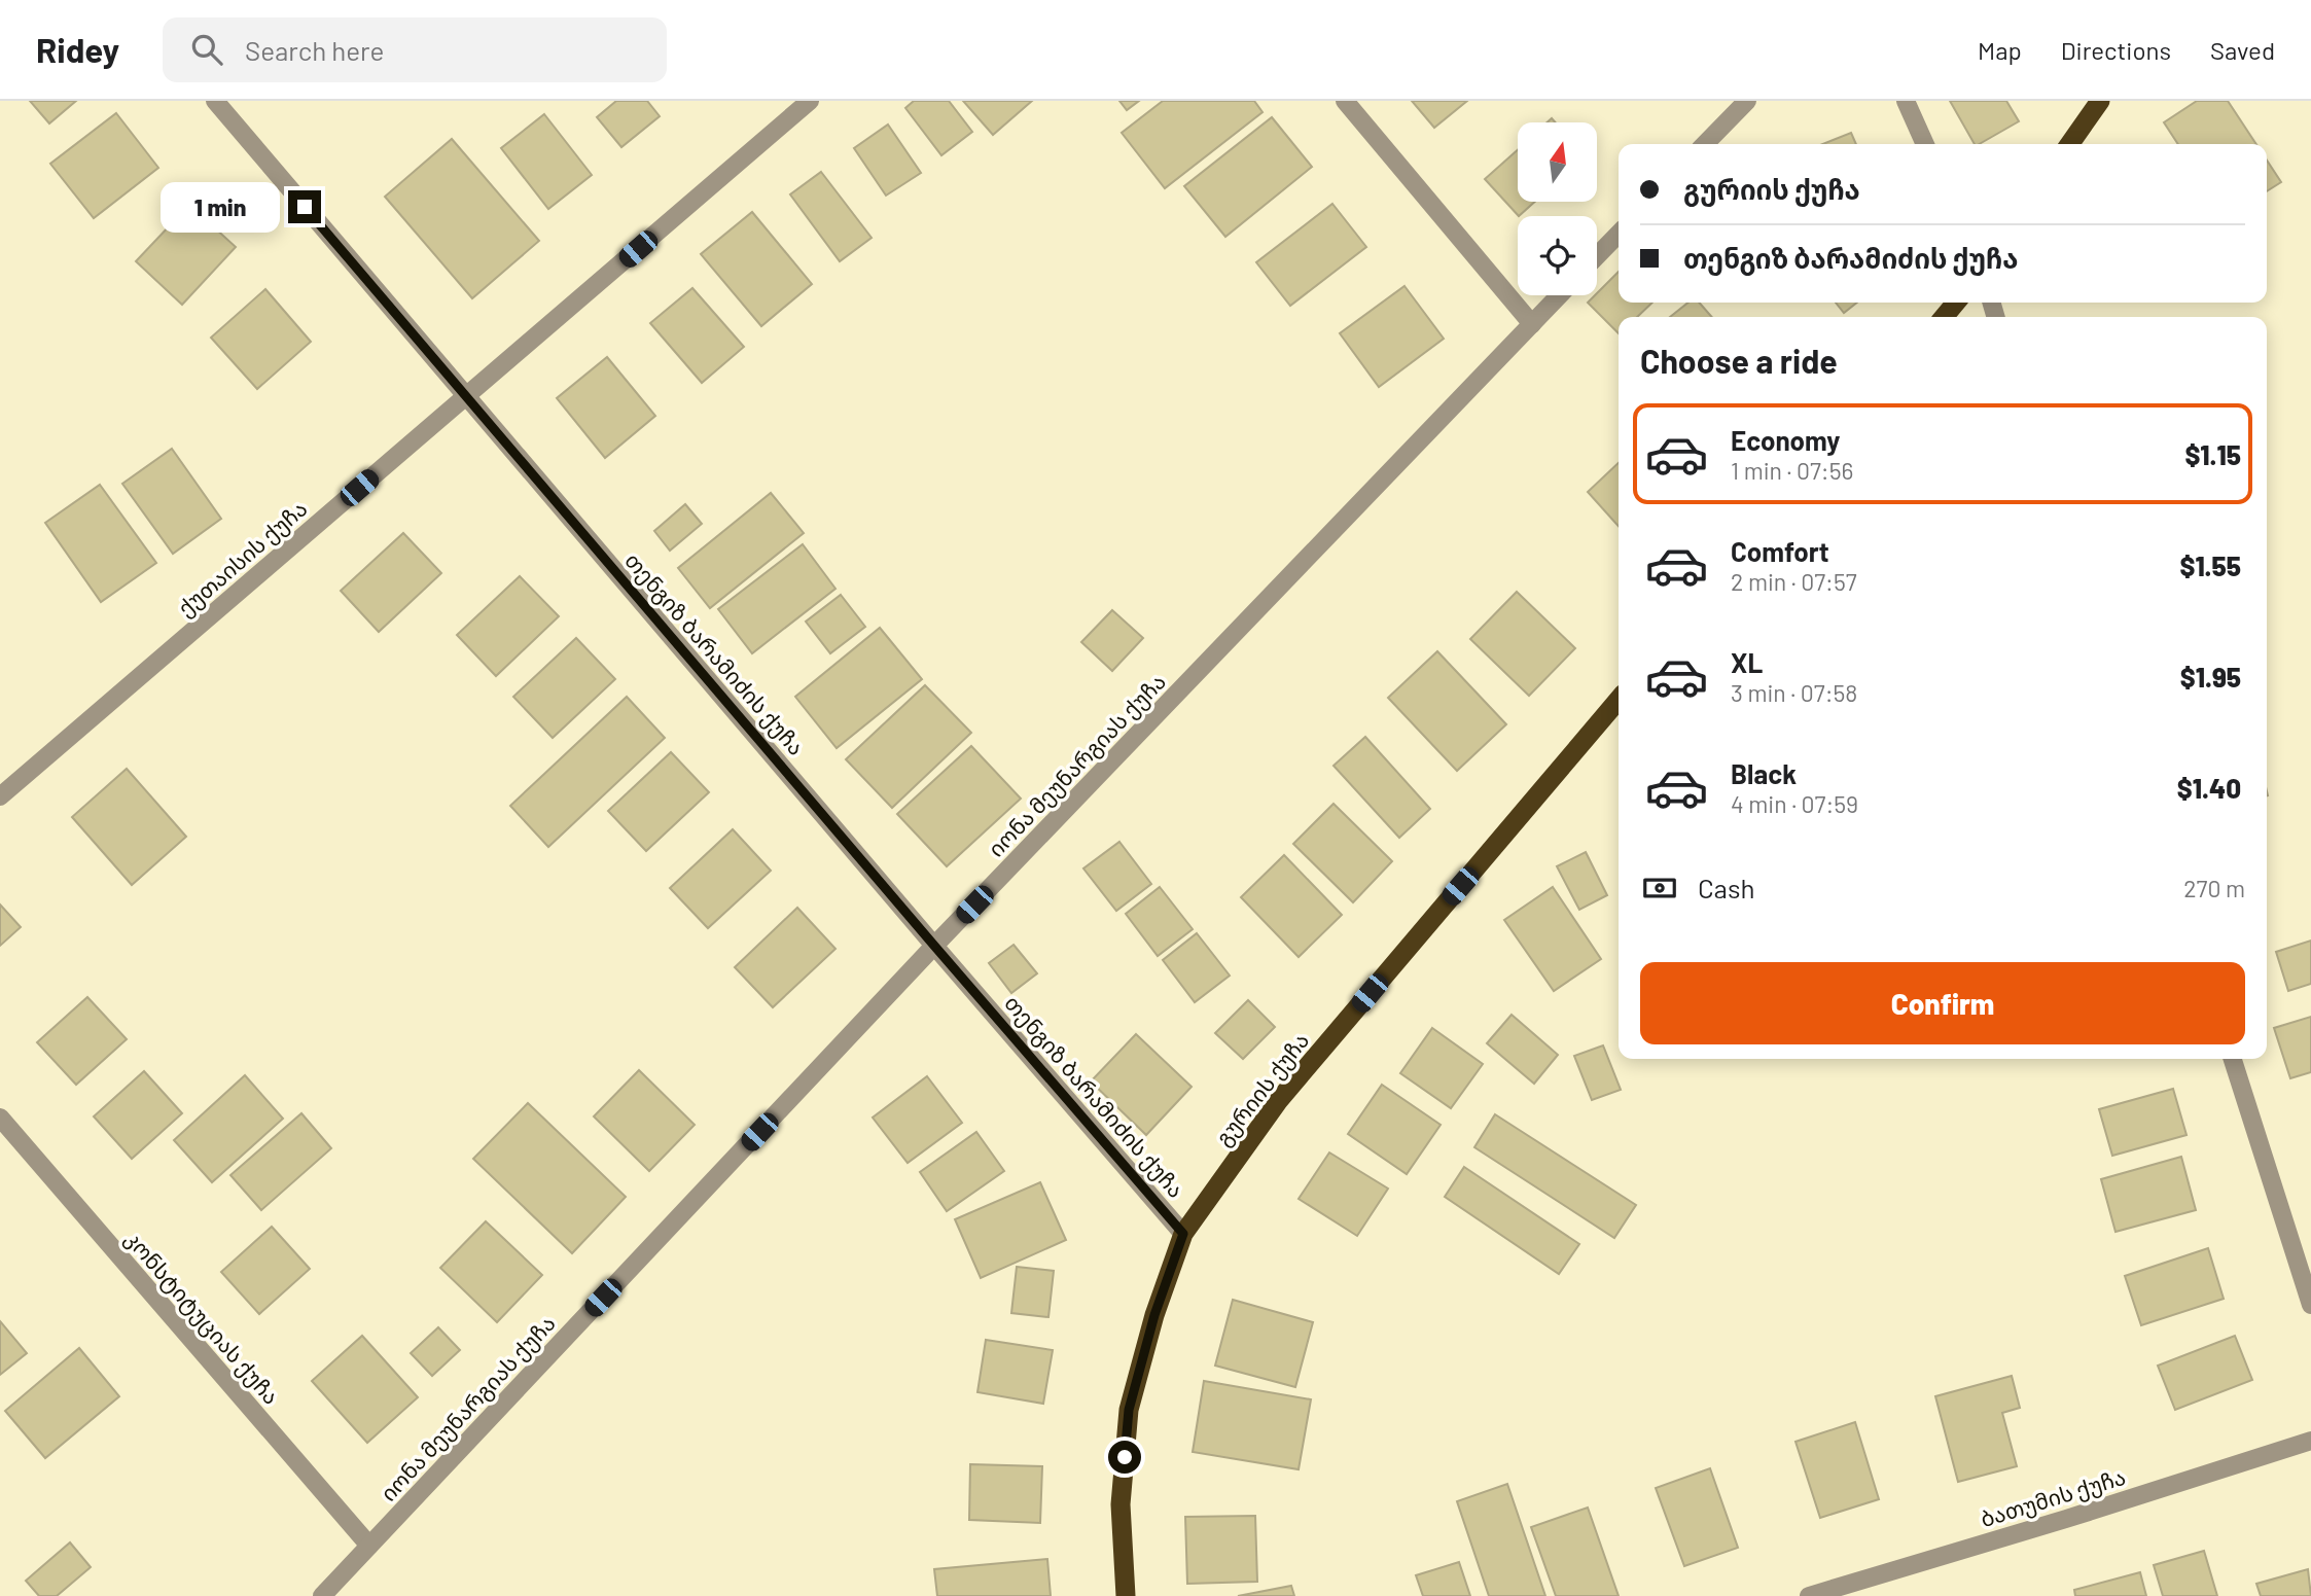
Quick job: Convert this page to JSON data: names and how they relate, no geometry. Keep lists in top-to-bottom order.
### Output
{
  "streets": {
    "highway": ["გურიის ქუჩა"],
    "street": [
      "ქუთაისის ქუჩა",
      "თენგიზ ბარამიძის ქუჩა",
      "იონა მეუნარგიას ქუჩა",
      "კონსტიტუციას ქუჩა",
      "ბათუმის ქუჩა"
    ]
  },
  "crossings": [
    ["ქუთაისის ქუჩა", "თენგიზ ბარამიძის ქუჩა"],
    ["თენგიზ ბარამიძის ქუჩა", "იონა მეუნარგიას ქუჩა"],
    ["თენგიზ ბარამიძის ქუჩა", "გურიის ქუჩა"],
    ["იონა მეუნარგიას ქუჩა", "კონსტიტუციას ქუჩა"]
  ],
  "north": "top",
  "page": {
    "header": "Ridey",
    "search": "Search here",
    "nav": ["Map", "Directions", "Saved"],
    "banner": ["გურიის ქუჩა", "თენგიზ ბარამიძის ქუჩა"],
    "bubble": "1 min",
    "heading": "Choose a ride",
    "list": [
      {
        "name": "Economy",
        "note": "1 min · 07:56",
        "value": "$1.15"
      },
      {
        "name": "Comfort",
        "note": "2 min · 07:57",
        "value": "$1.55"
      },
      {
        "name": "XL",
        "note": "3 min · 07:58",
        "value": "$1.95"
      },
      {
        "name": "Black",
        "note": "4 min · 07:59",
        "value": "$1.40"
      }
    ],
    "pay": ["Cash", "270 m"],
    "buttons": "Confirm"
  }
}
